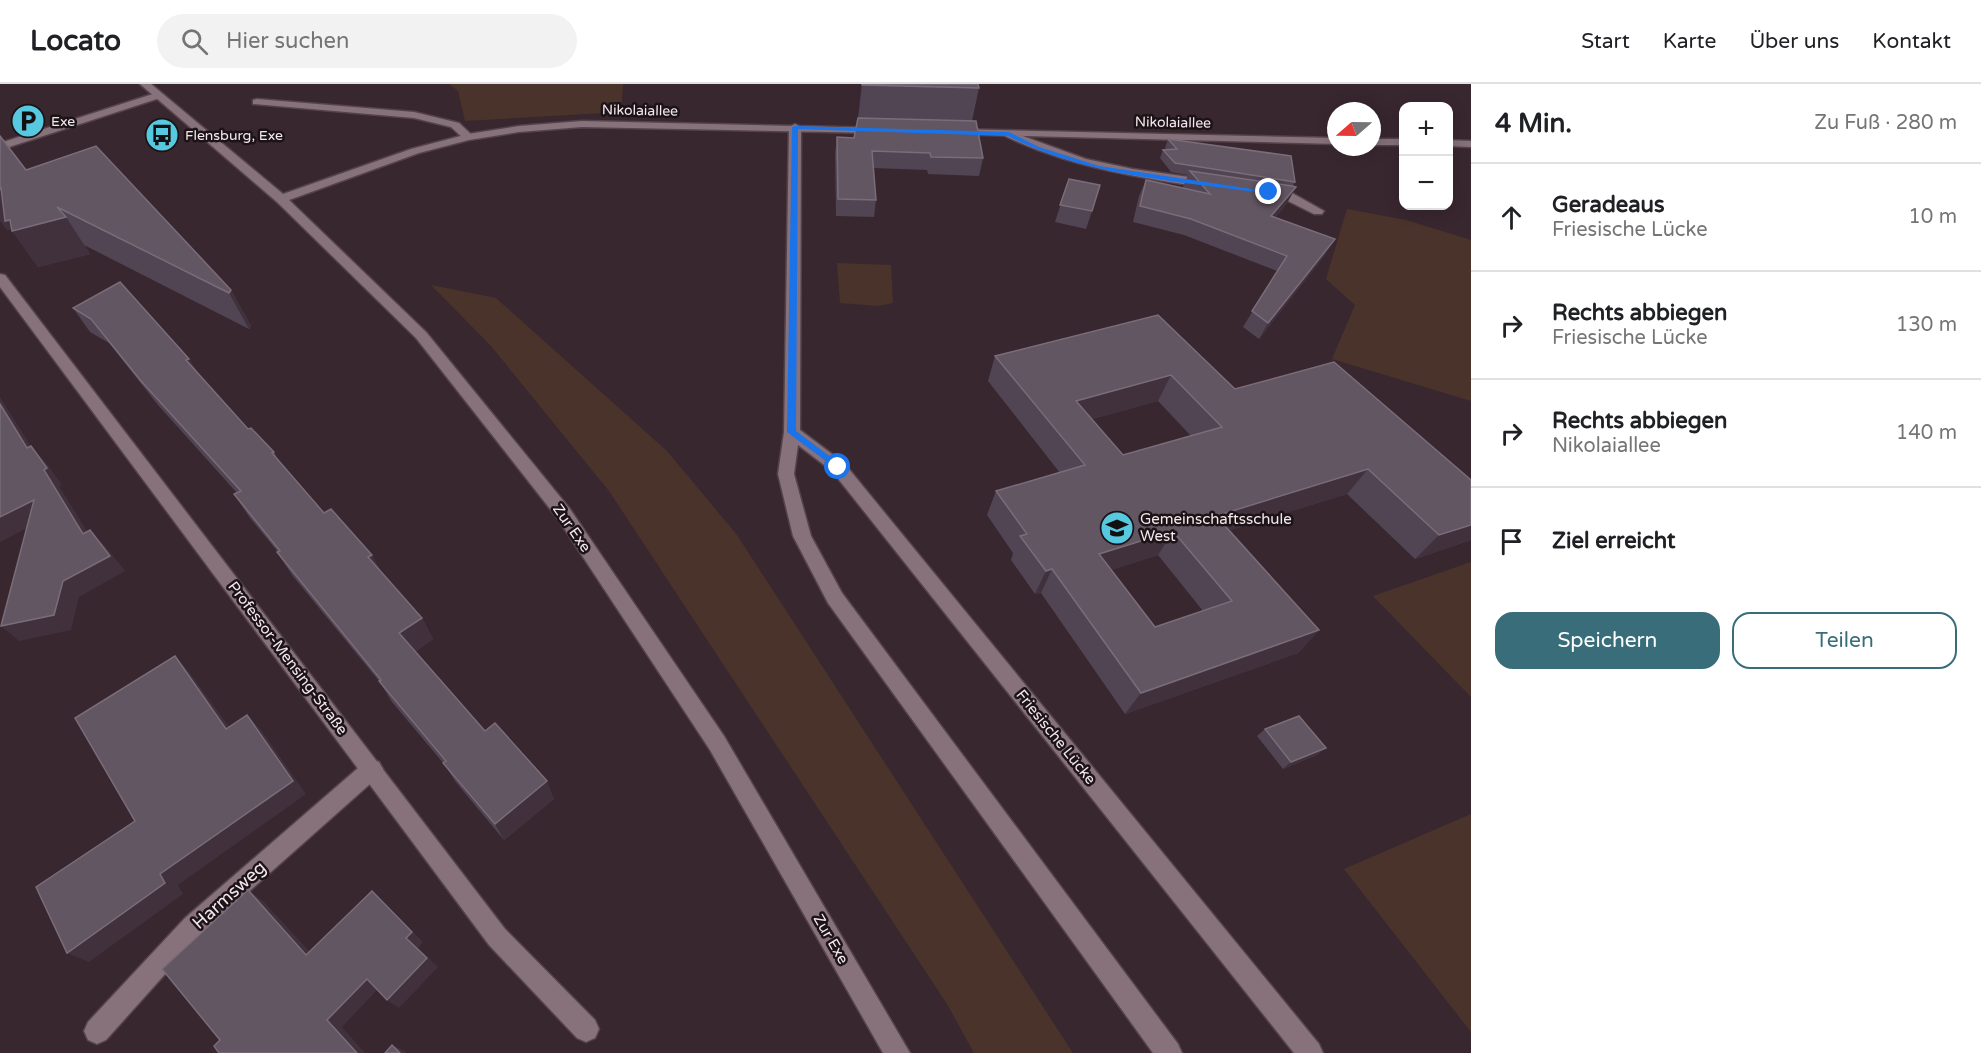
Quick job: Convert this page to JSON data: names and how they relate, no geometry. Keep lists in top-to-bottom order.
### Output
{
  "streets": {
    "street": [
      "Nikolaiallee",
      "Zur Exe",
      "Professor-Mensing-Straße",
      "Friesische Lücke",
      "Harmsweg"
    ]
  },
  "crossings": [
    ["Nikolaiallee", "Zur Exe"],
    ["Professor-Mensing-Straße", "Harmsweg"]
  ],
  "places": {
    "parking": ["Exe"],
    "bus stop": ["Flensburg, Exe"],
    "school or university": ["Gemeinschaftsschule West"]
  },
  "north": "left",
  "page": {
    "header": "Locato",
    "search": "Hier suchen",
    "nav": [
      "Start",
      "Karte",
      "Über uns",
      "Kontakt"
    ],
    "heading": ["4 Min.", "Zu Fuß · 280 m"],
    "map_buttons": ["+", "−"],
    "list": [
      ["Geradeaus", "Friesische Lücke", "10 m"],
      ["Rechts abbiegen", "Friesische Lücke", "130 m"],
      ["Rechts abbiegen", "Nikolaiallee", "140 m"],
      "Ziel erreicht"
    ],
    "buttons": ["Speichern", "Teilen"]
  }
}
